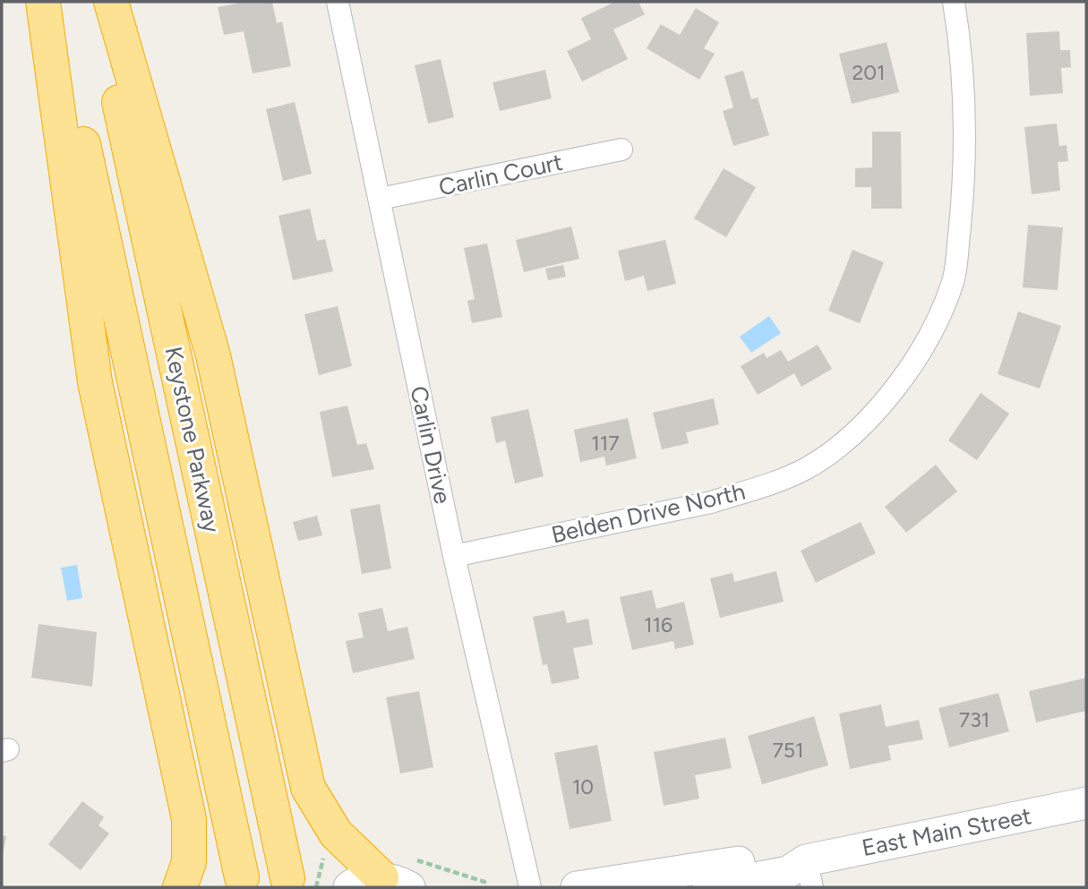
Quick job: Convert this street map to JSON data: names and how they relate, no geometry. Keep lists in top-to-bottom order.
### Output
{
  "streets": {
    "highway": ["Keystone Parkway"],
    "main road": ["East Main Street"],
    "street": ["Carlin Court", "Carlin Drive", "Belden Drive North"]
  },
  "crossings": [
    ["Carlin Court", "Carlin Drive"],
    ["Carlin Drive", "Belden Drive North"]
  ],
  "house_numbers": [
    "201",
    "117",
    "116",
    "731",
    "751",
    "10"
  ]
}
